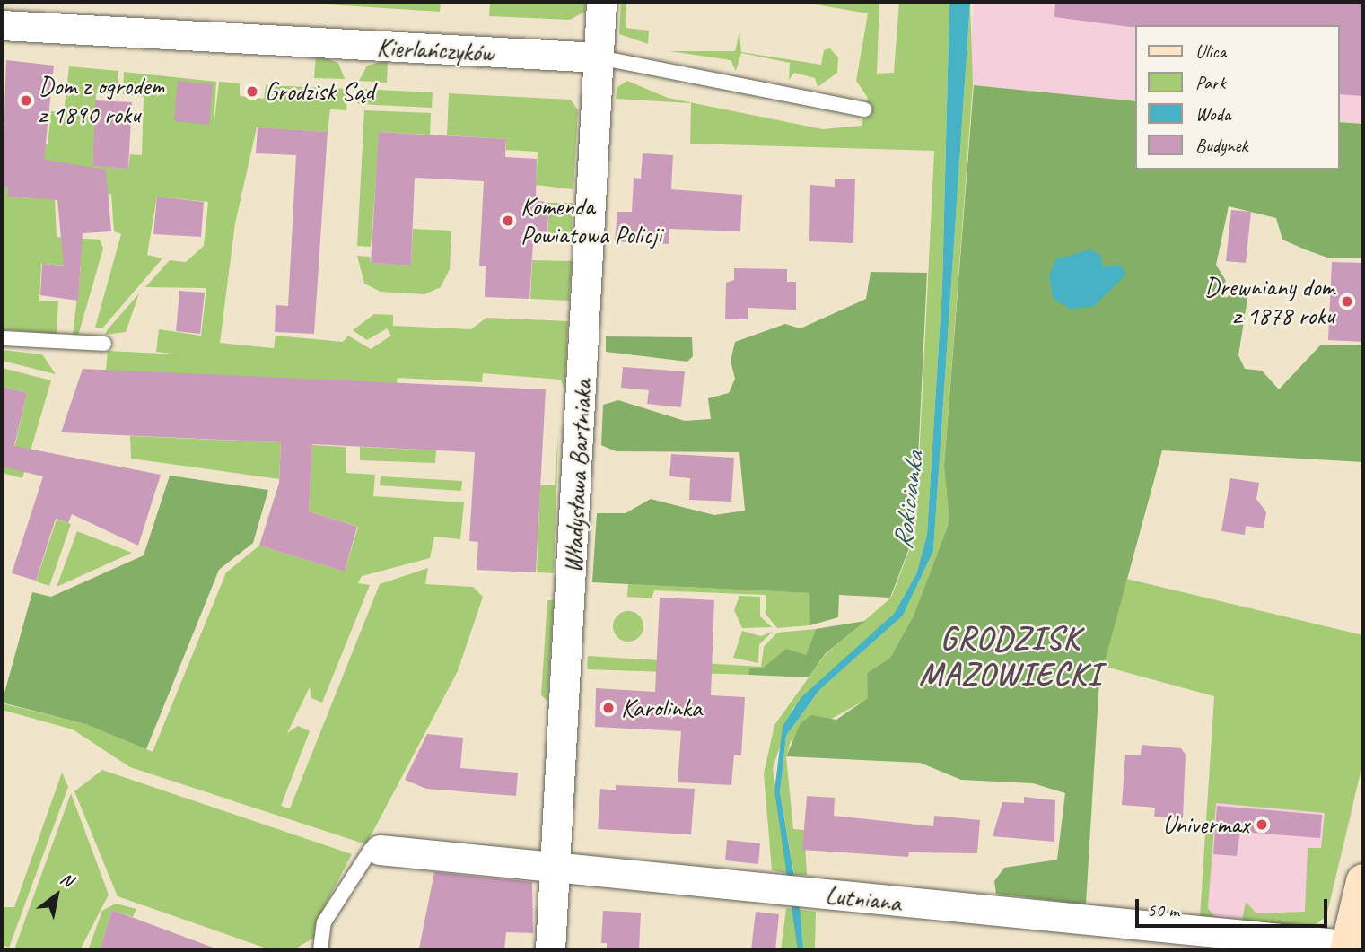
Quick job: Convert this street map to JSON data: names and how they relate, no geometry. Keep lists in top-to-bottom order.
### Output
{
  "streets": {
    "street": ["Kierlańczyków", "Władysława Bartniaka", "Lutniana"]
  },
  "crossings": [
    ["Kierlańczyków", "Władysława Bartniaka"],
    ["Władysława Bartniaka", "Lutniana"]
  ],
  "districts": ["GRODZISK MAZOWIECKI"],
  "water": ["Rokicianka"],
  "places": [
    "Grodzisk Sąd",
    "Dom z ogrodem z 1890 roku",
    "Komenda Powiatowa Policji",
    "Drewniany dom z 1878 roku",
    "Karolinka",
    "Univermax"
  ],
  "legend": [
    "Ulica",
    "Park",
    "Woda",
    "Budynek"
  ],
  "scale_bar": "50 m",
  "north": "top right"
}
